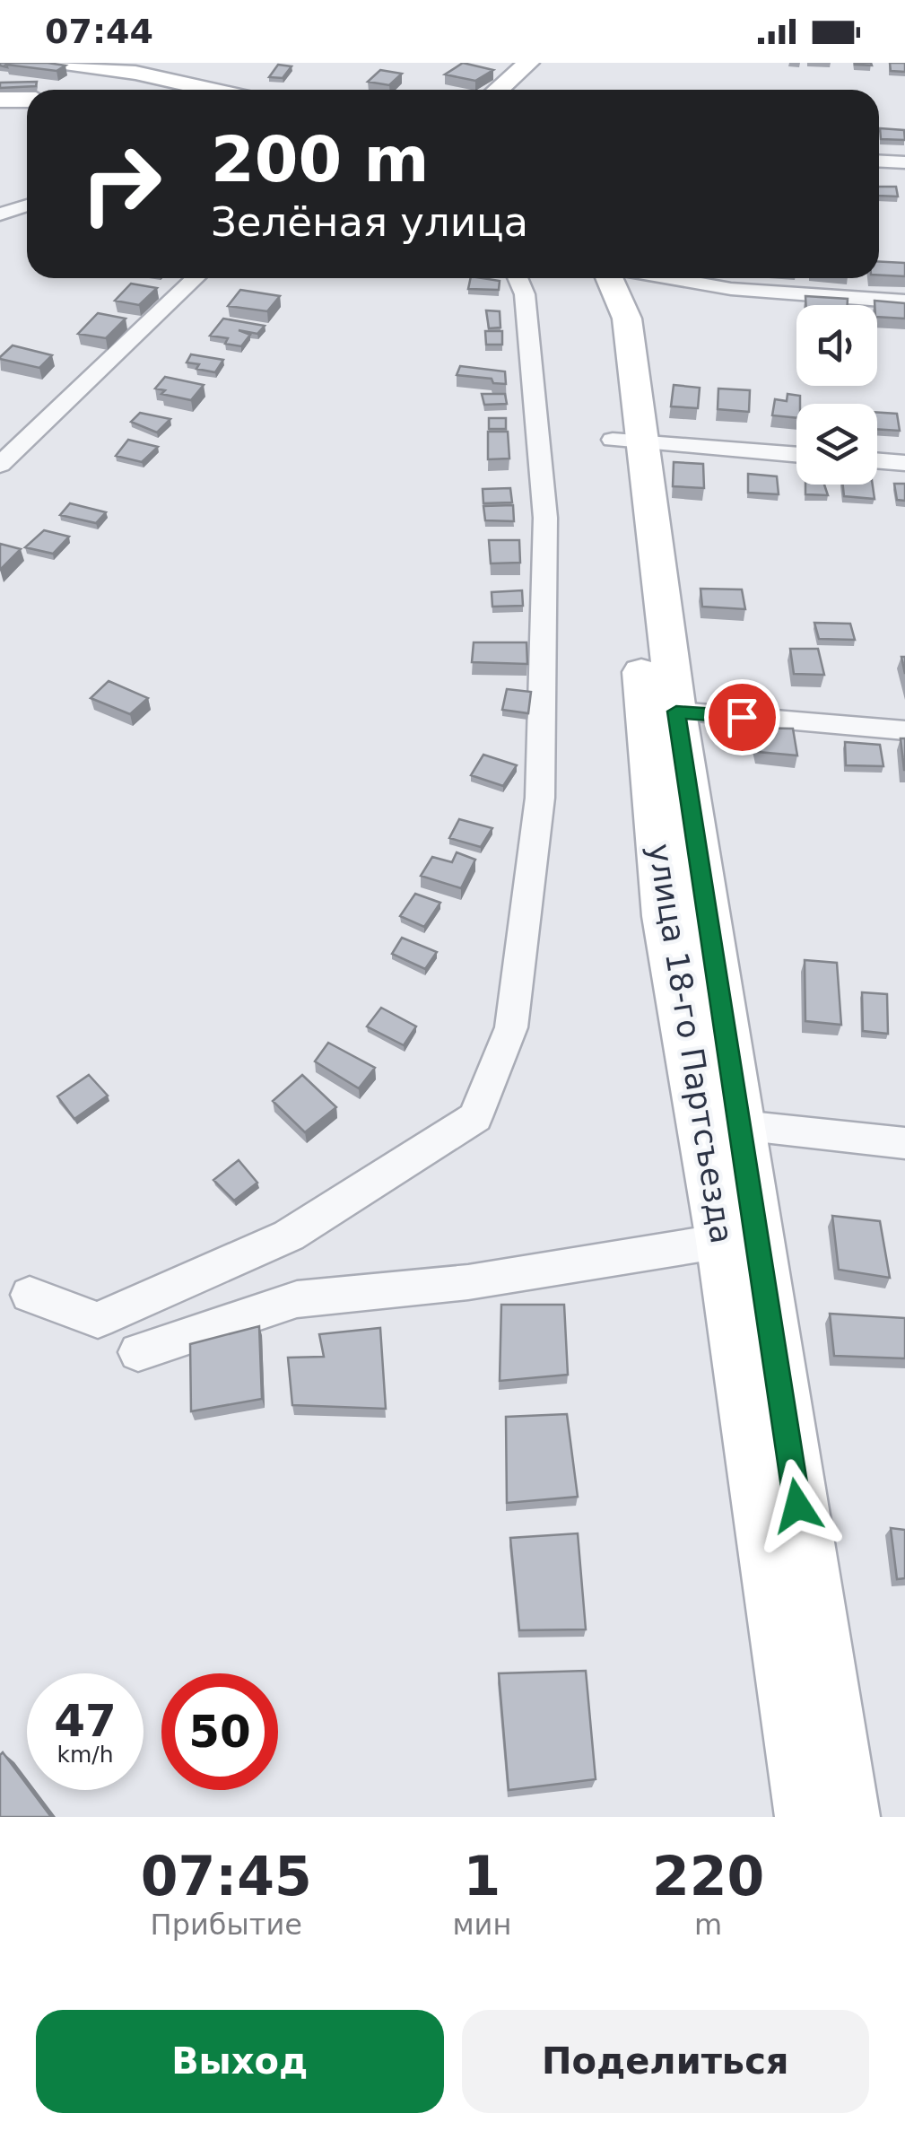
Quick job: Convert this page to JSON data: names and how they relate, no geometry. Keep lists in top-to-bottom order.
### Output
{
  "streets": {
    "main road": ["улица 18-го Партсъезда"]
  },
  "page": {
    "status": "07:44",
    "turn": ["200 m", "Зелёная улица"],
    "speed": "47 km/h",
    "limit": "50",
    "eta": [
      "07:45",
      "Прибытие",
      "1",
      "мин",
      "220",
      "m"
    ],
    "buttons": ["Выход", "Поделиться"]
  }
}
